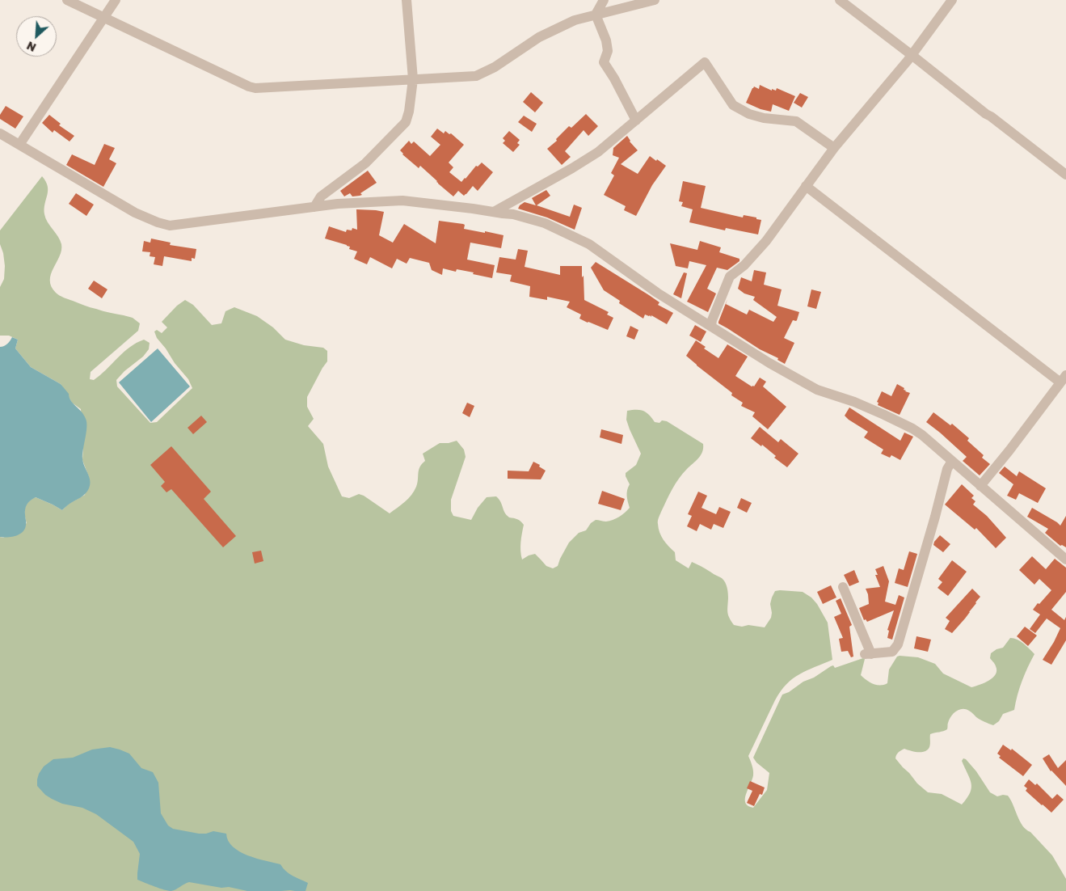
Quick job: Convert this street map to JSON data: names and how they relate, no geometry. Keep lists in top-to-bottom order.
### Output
{
  "north": "bottom left"
}
